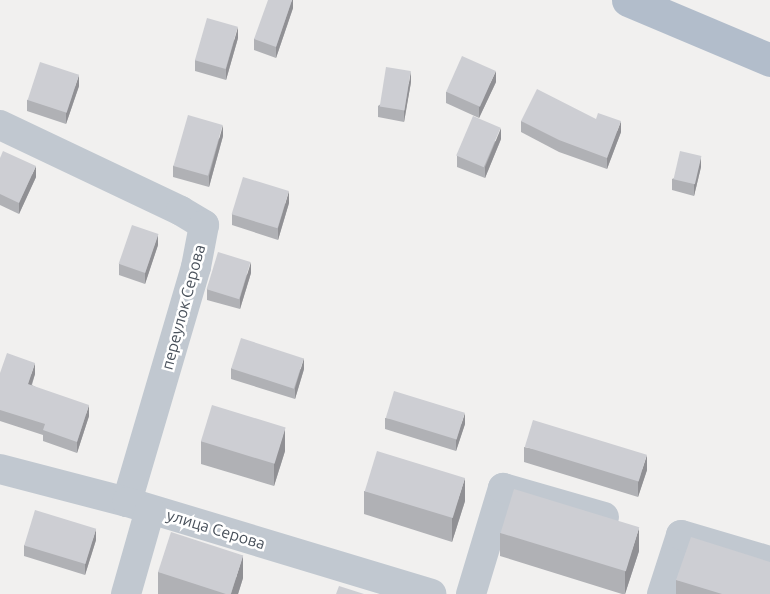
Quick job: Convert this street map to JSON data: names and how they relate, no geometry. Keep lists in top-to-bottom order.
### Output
{
  "streets": {
    "street": ["переулок Серова", "улица Серова"]
  },
  "crossings": [
    ["переулок Серова", "улица Серова"]
  ]
}
